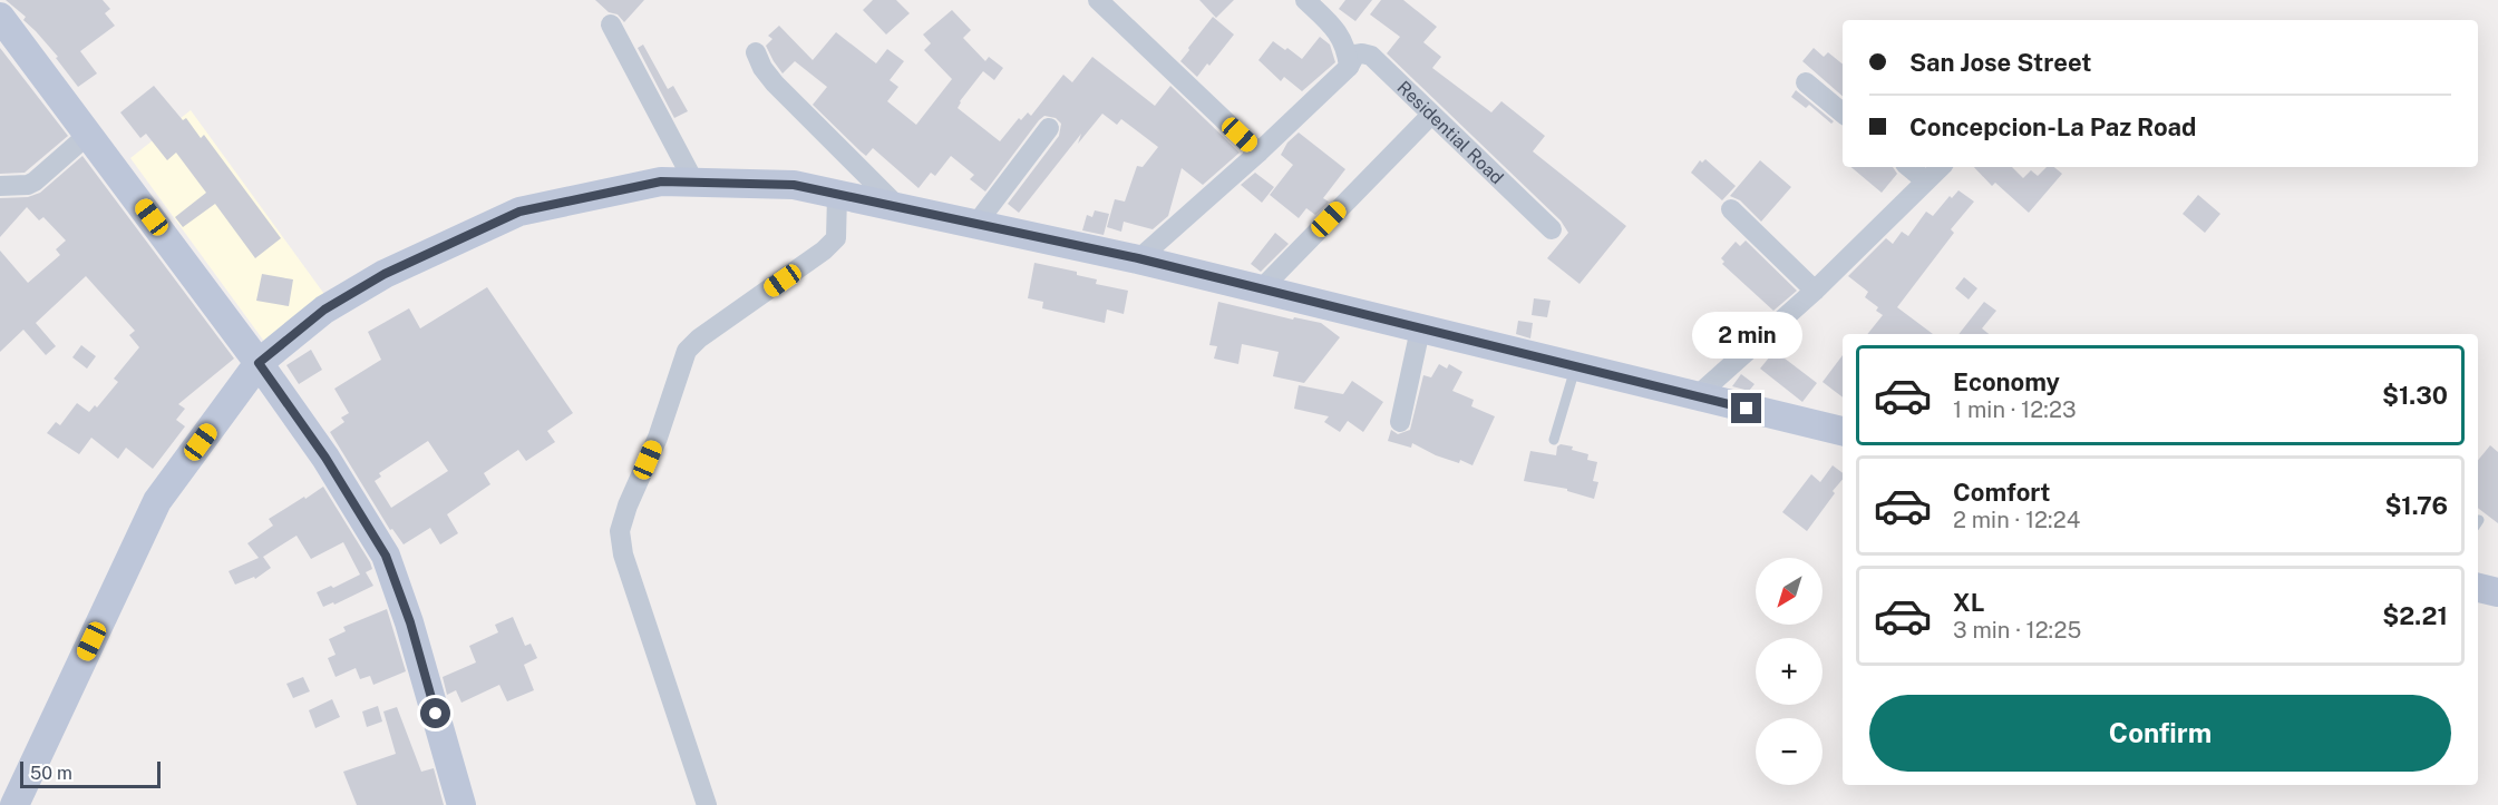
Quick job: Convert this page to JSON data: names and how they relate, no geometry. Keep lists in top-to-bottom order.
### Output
{
  "streets": {
    "street": ["Residential Road"]
  },
  "scale_bar": "50 m",
  "north": "bottom left",
  "page": {
    "banner": ["San Jose Street", "Concepcion-La Paz Road"],
    "bubble": "2 min",
    "list": [
      {
        "name": "Economy",
        "note": "1 min · 12:23",
        "value": "$1.30"
      },
      {
        "name": "Comfort",
        "note": "2 min · 12:24",
        "value": "$1.76"
      },
      {
        "name": "XL",
        "note": "3 min · 12:25",
        "value": "$2.21"
      }
    ],
    "map_buttons": ["+", "−"],
    "buttons": "Confirm",
    "scale": "50 m"
  }
}
